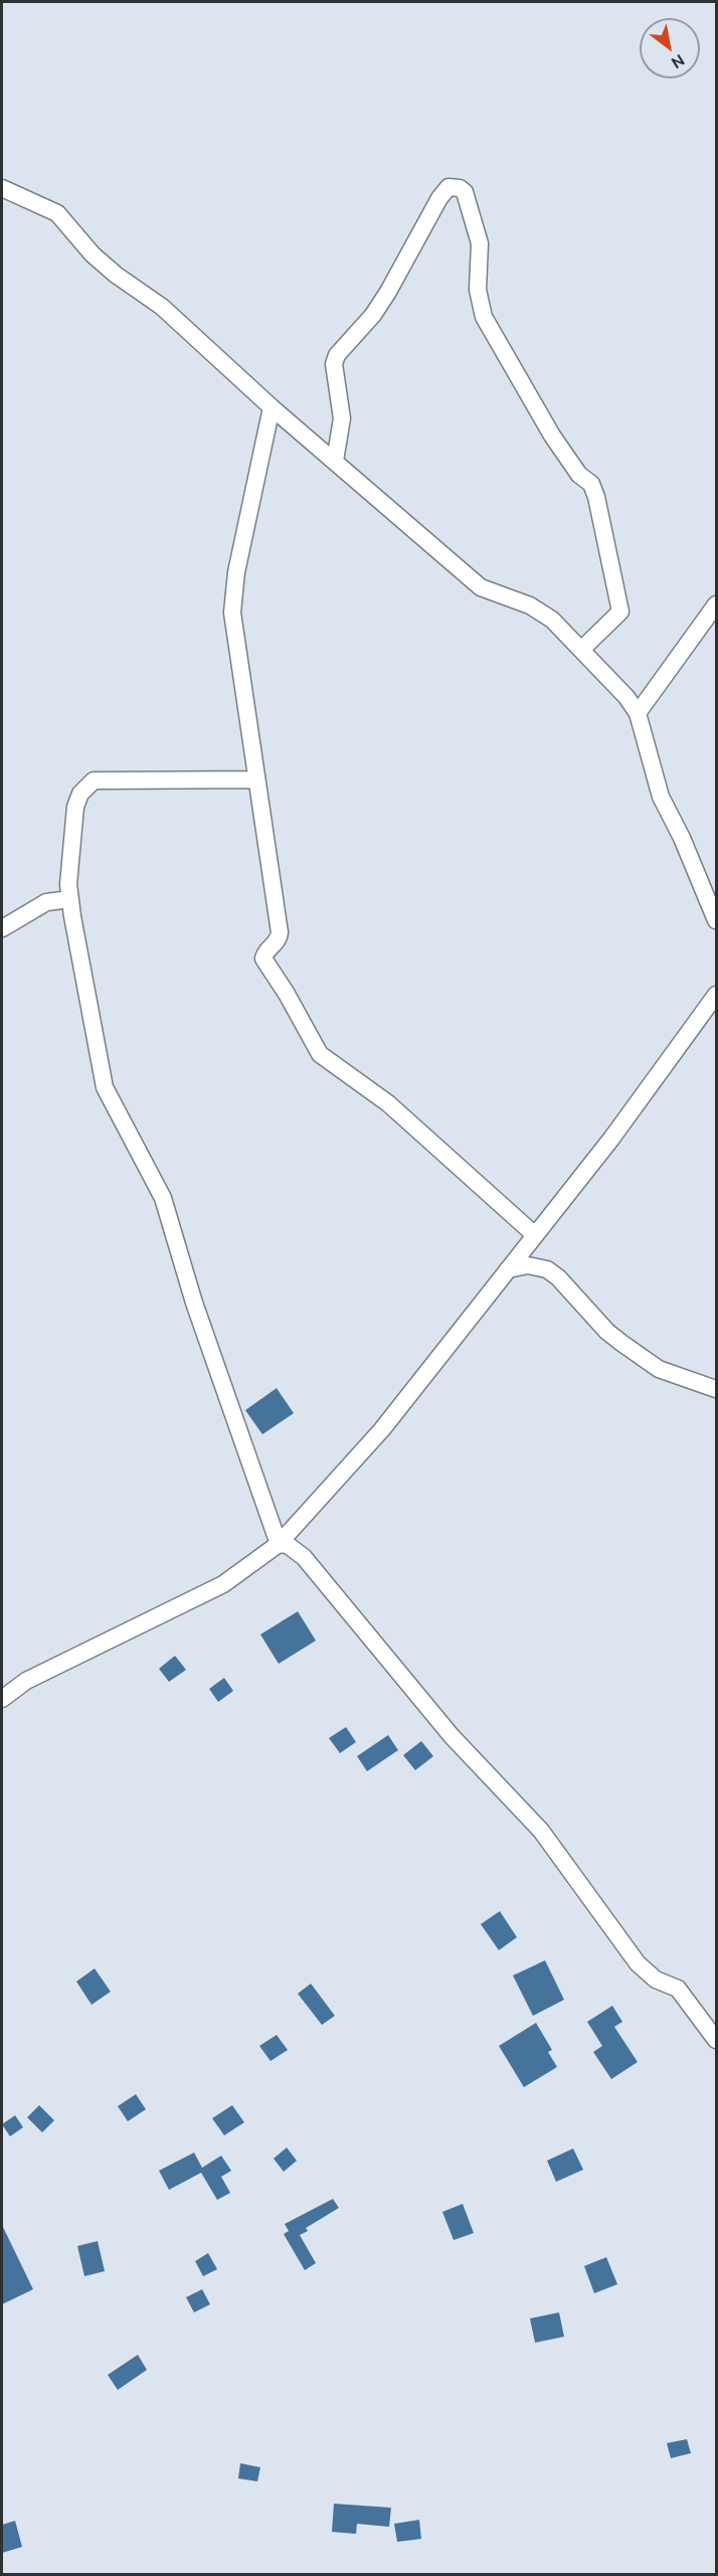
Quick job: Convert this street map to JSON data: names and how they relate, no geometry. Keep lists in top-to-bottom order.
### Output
{
  "north": "bottom right"
}
